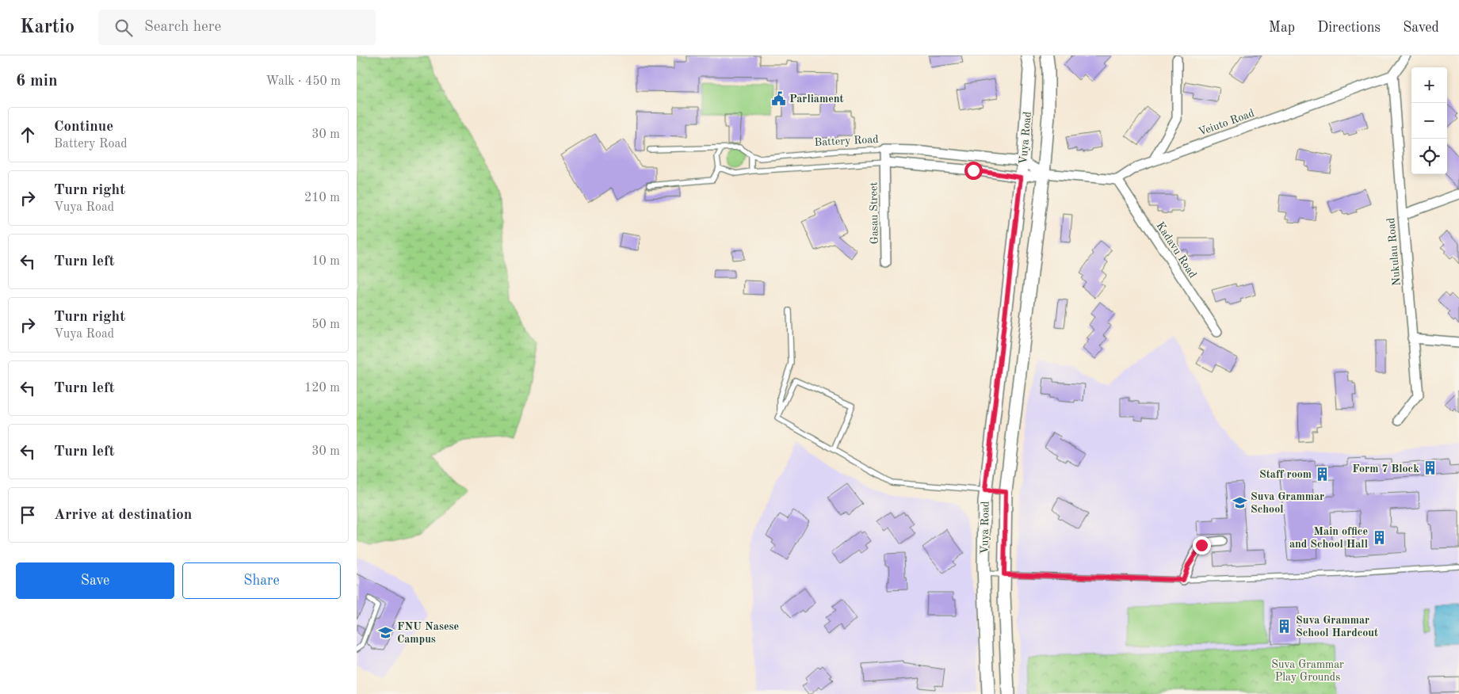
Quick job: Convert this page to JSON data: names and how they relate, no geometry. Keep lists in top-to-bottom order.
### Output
{
  "streets": {
    "main road": ["Vuya Road"],
    "street": [
      "Veiuto Road",
      "Battery Road",
      "Gasau Street",
      "Kadavu Road",
      "Nukulau Road"
    ]
  },
  "crossings": [
    ["Veiuto Road", "Kadavu Road"],
    ["Veiuto Road", "Nukulau Road"],
    ["Vuya Road", "Battery Road"],
    ["Battery Road", "Gasau Street"]
  ],
  "parks": ["Suva Grammar Play Grounds"],
  "places": {
    "public building": ["Parliament"],
    "building": [
      "Form 7 Block",
      "Staff room",
      "Main office and School Hall",
      "Suva Grammar School Hardcout"
    ],
    "school or university": ["Suva Grammar School", "FNU Nasese Campus"]
  },
  "page": {
    "header": "Kartio",
    "search": "Search here",
    "nav": ["Map", "Directions", "Saved"],
    "heading": ["6 min", "Walk · 450 m"],
    "map_buttons": ["+", "−"],
    "list": [
      ["Continue", "Battery Road", "30 m"],
      ["Turn right", "Vuya Road", "210 m"],
      ["Turn left", "10 m"],
      ["Turn right", "Vuya Road", "50 m"],
      ["Turn left", "120 m"],
      ["Turn left", "30 m"],
      "Arrive at destination"
    ],
    "buttons": ["Save", "Share"]
  }
}
